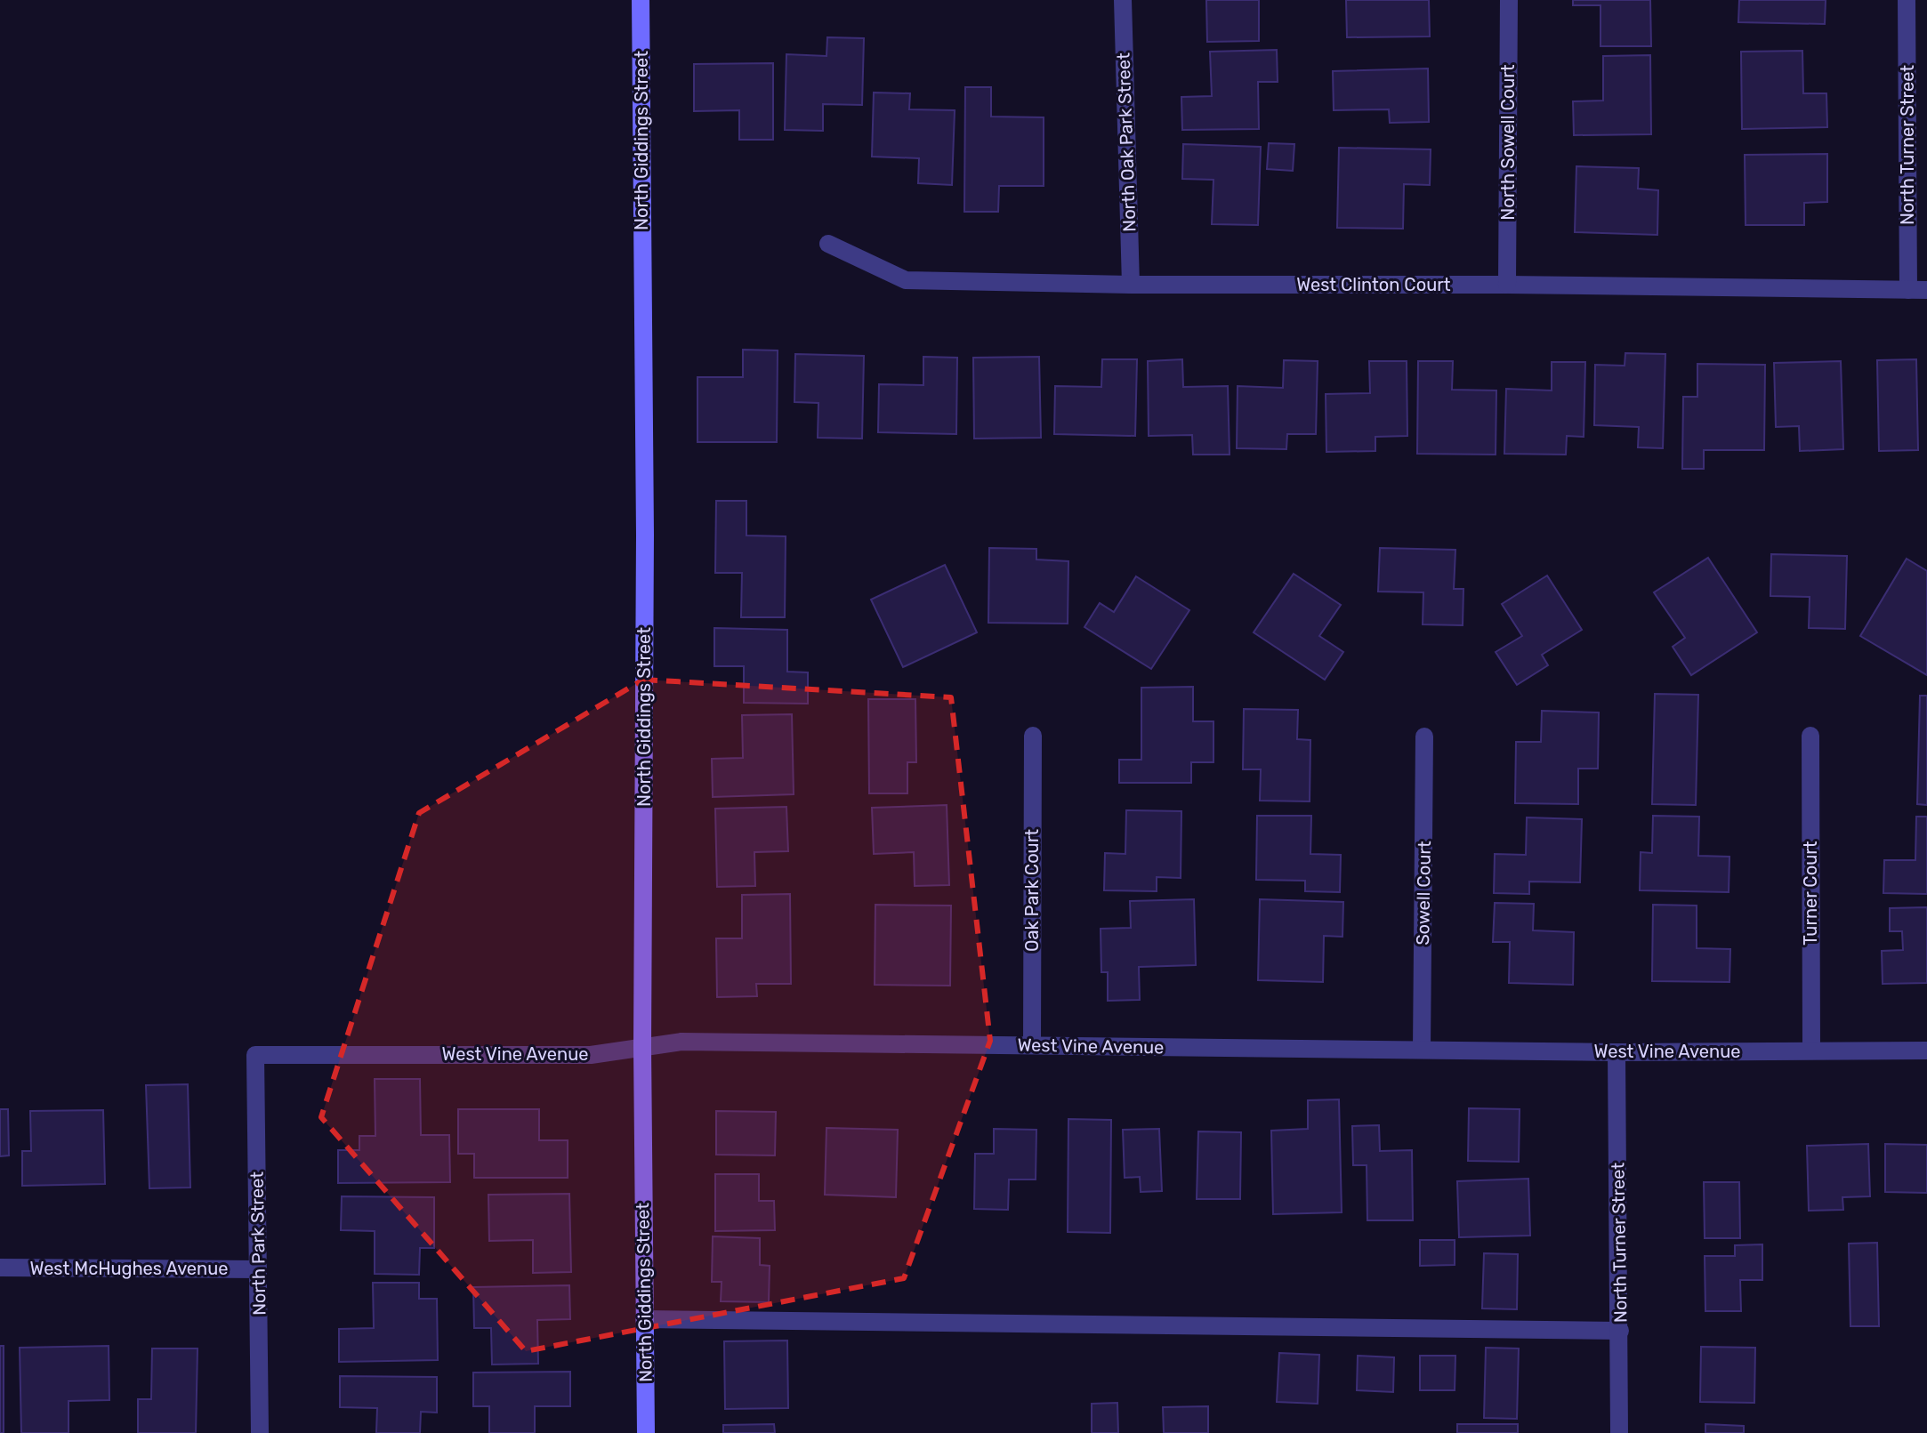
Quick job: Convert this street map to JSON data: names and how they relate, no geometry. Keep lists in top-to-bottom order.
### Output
{
  "streets": {
    "street": [
      "North Giddings Street",
      "North Oak Park Street",
      "North Sowell Court",
      "North Turner Street",
      "West Clinton Court",
      "Oak Park Court",
      "Sowell Court",
      "Turner Court",
      "West Vine Avenue",
      "North Park Street",
      "West McHughes Avenue"
    ]
  },
  "crossings": [
    ["North Giddings Street", "West Vine Avenue"],
    ["North Oak Park Street", "West Clinton Court"],
    ["North Sowell Court", "West Clinton Court"],
    ["North Turner Street", "West Clinton Court"],
    ["North Turner Street", "West Vine Avenue"],
    ["Oak Park Court", "West Vine Avenue"],
    ["Sowell Court", "West Vine Avenue"],
    ["Turner Court", "West Vine Avenue"],
    ["West Vine Avenue", "North Park Street"],
    ["North Park Street", "West McHughes Avenue"]
  ]
}
